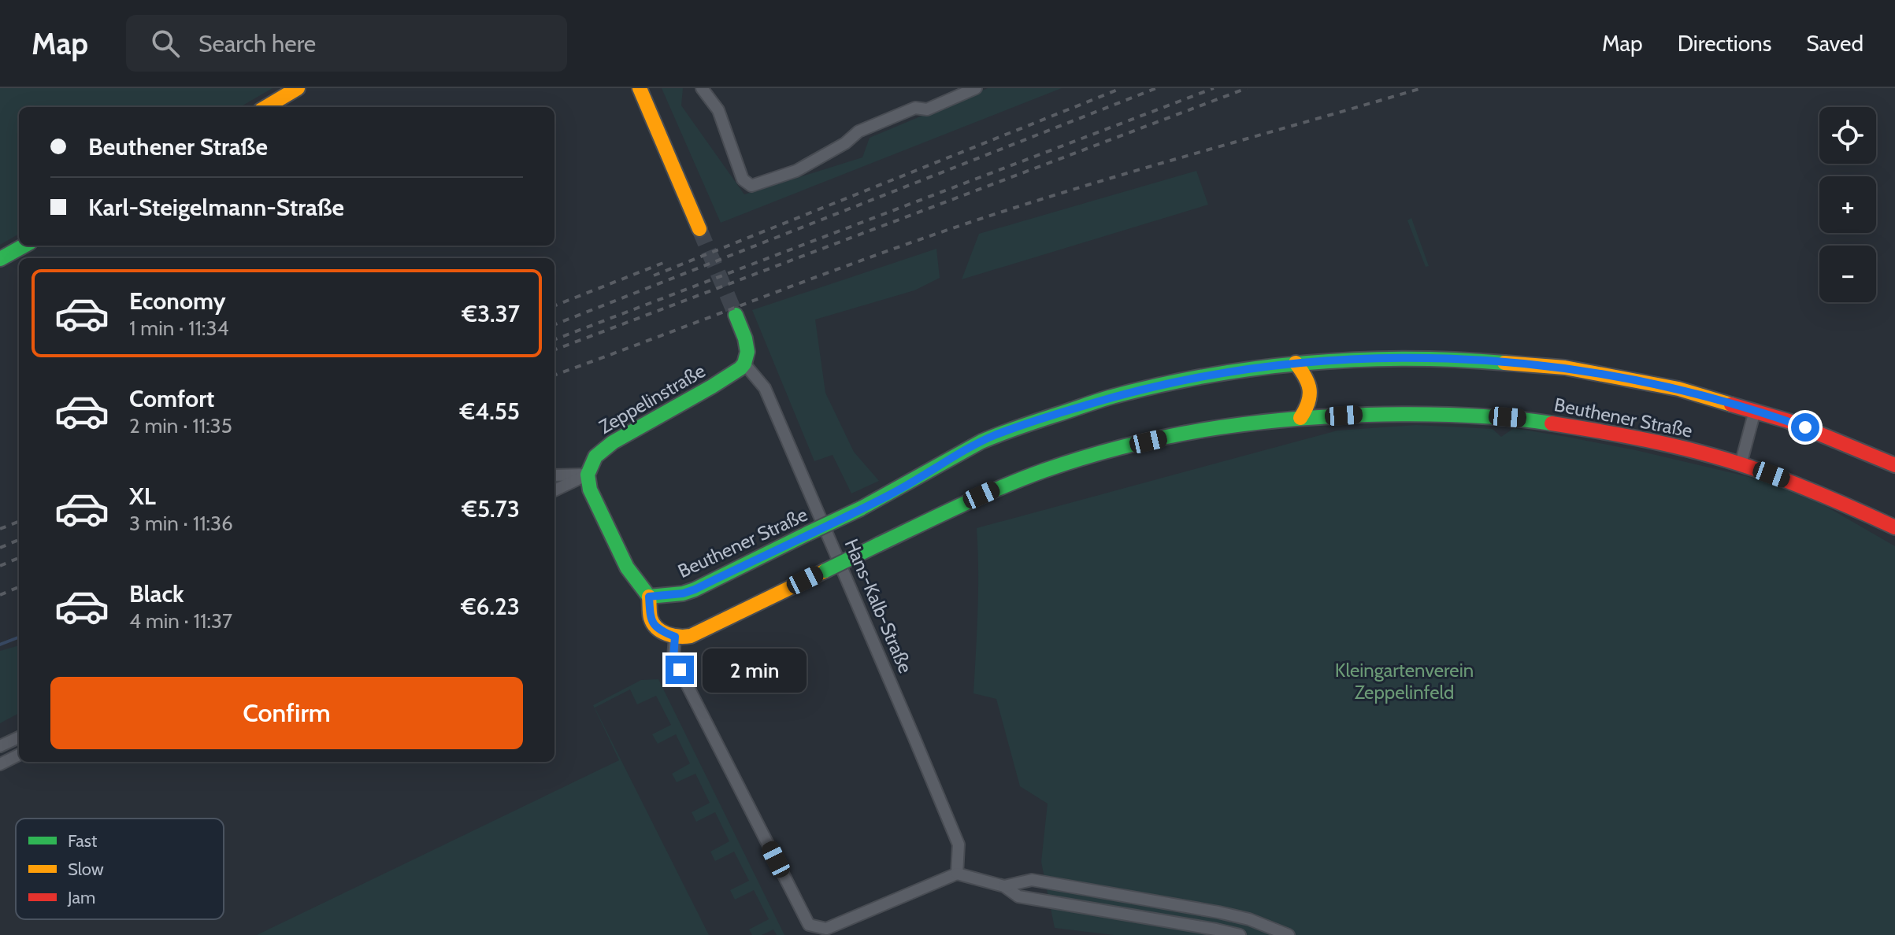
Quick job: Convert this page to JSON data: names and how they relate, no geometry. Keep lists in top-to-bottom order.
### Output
{
  "streets": {
    "main road": ["Zeppelinstraße", "Beuthener Straße"],
    "street": ["Hans-Kalb-Straße"]
  },
  "crossings": [
    ["Zeppelinstraße", "Hans-Kalb-Straße"]
  ],
  "parks": ["Kleingartenverein Zeppelinfeld"],
  "legend": ["Fast", "Slow", "Jam"],
  "page": {
    "header": "Map",
    "search": "Search here",
    "nav": ["Map", "Directions", "Saved"],
    "map_buttons": ["+", "−"],
    "banner": ["Beuthener Straße", "Karl-Steigelmann-Straße"],
    "list": [
      {
        "name": "Economy",
        "note": "1 min · 11:34",
        "value": "€3.37"
      },
      {
        "name": "Comfort",
        "note": "2 min · 11:35",
        "value": "€4.55"
      },
      {
        "name": "XL",
        "note": "3 min · 11:36",
        "value": "€5.73"
      },
      {
        "name": "Black",
        "note": "4 min · 11:37",
        "value": "€6.23"
      }
    ],
    "bubble": "2 min",
    "buttons": "Confirm"
  }
}
